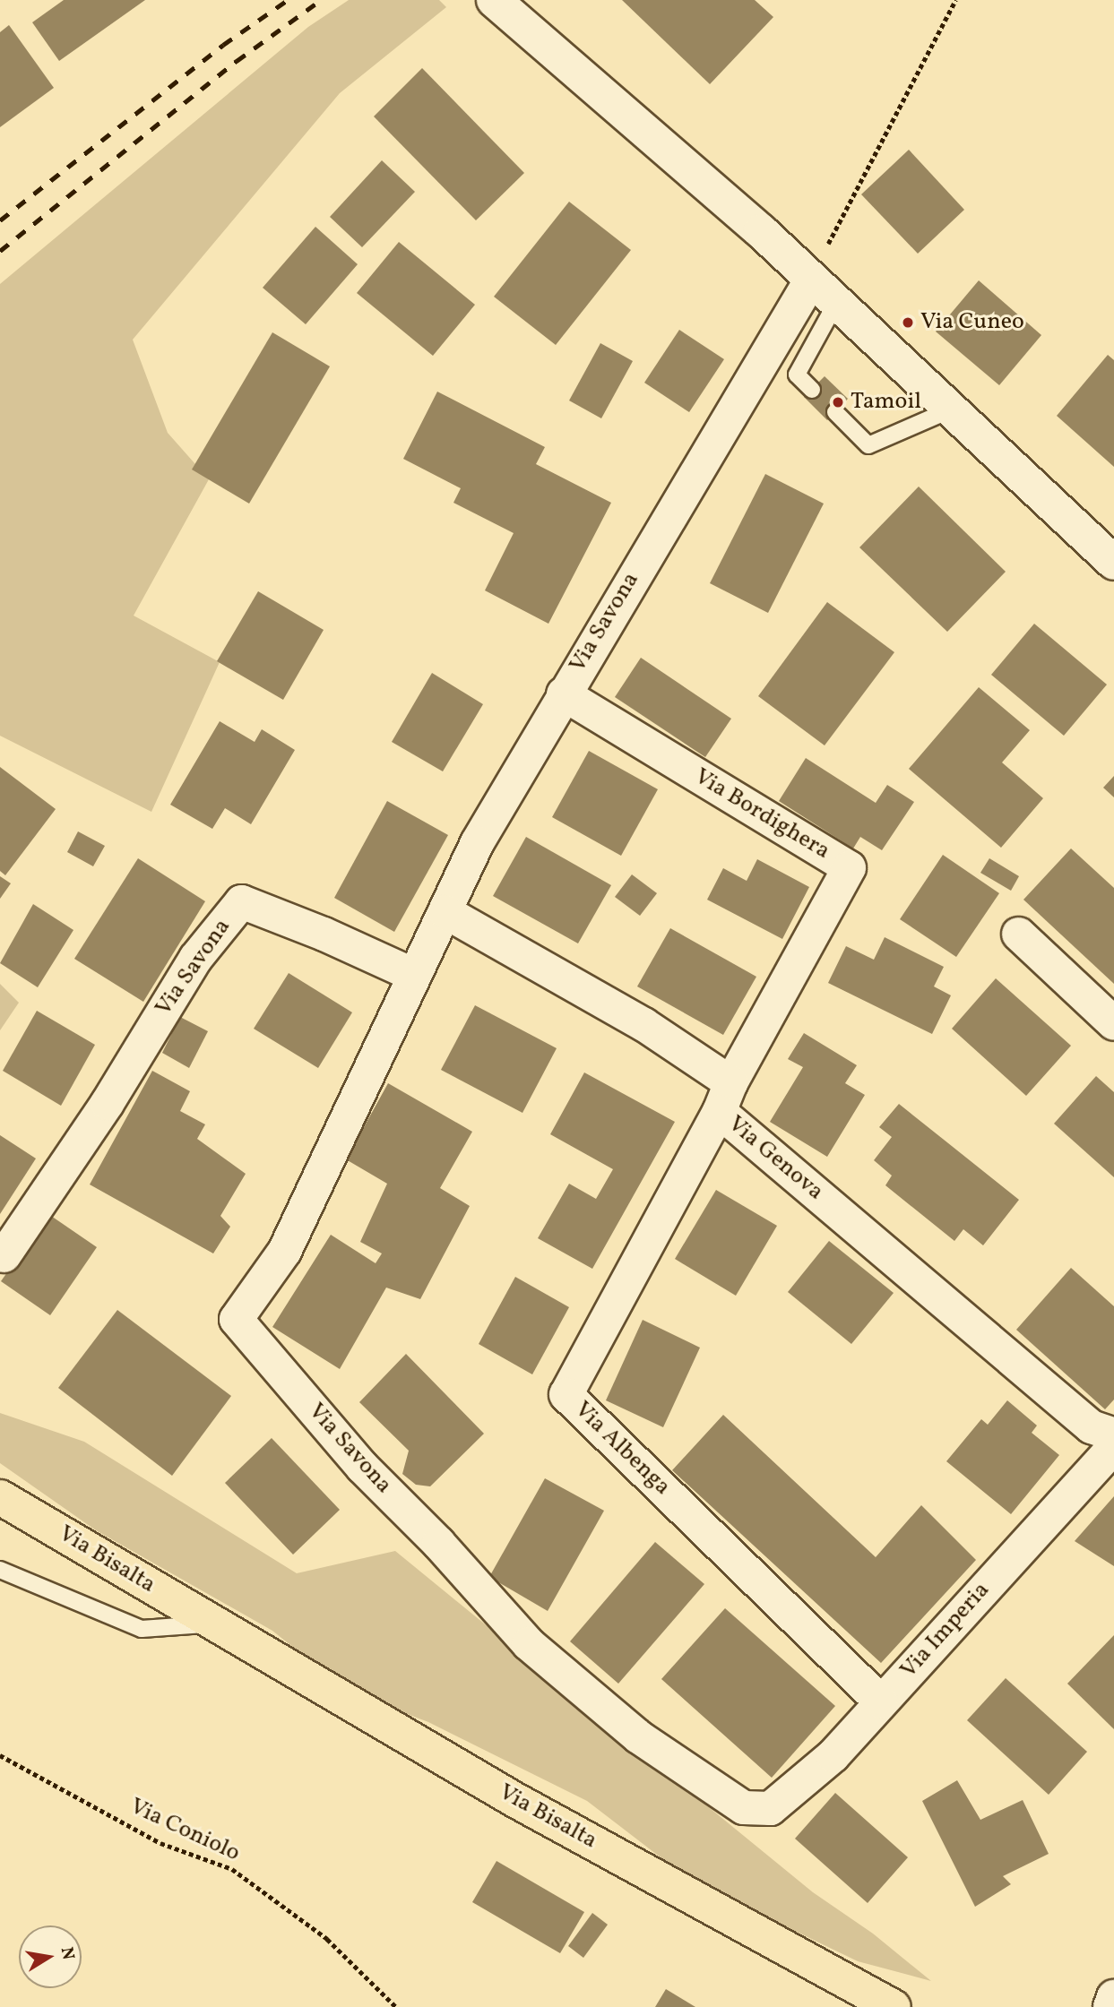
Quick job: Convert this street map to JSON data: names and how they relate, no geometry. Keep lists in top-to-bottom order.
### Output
{
  "streets": {
    "main road": ["Via Bisalta"],
    "street": [
      "Via Savona",
      "Via Bordighera",
      "Via Genova",
      "Via Albenga",
      "Via Imperia"
    ],
    "path": ["Via Coniolo"]
  },
  "crossings": [
    ["Via Savona", "Via Bordighera"],
    ["Via Savona", "Via Genova"],
    ["Via Savona", "Via Imperia"],
    ["Via Bordighera", "Via Genova"],
    ["Via Bordighera", "Via Albenga"],
    ["Via Genova", "Via Albenga"],
    ["Via Albenga", "Via Imperia"]
  ],
  "places": ["Via Cuneo", "Tamoil"],
  "north": "right"
}
